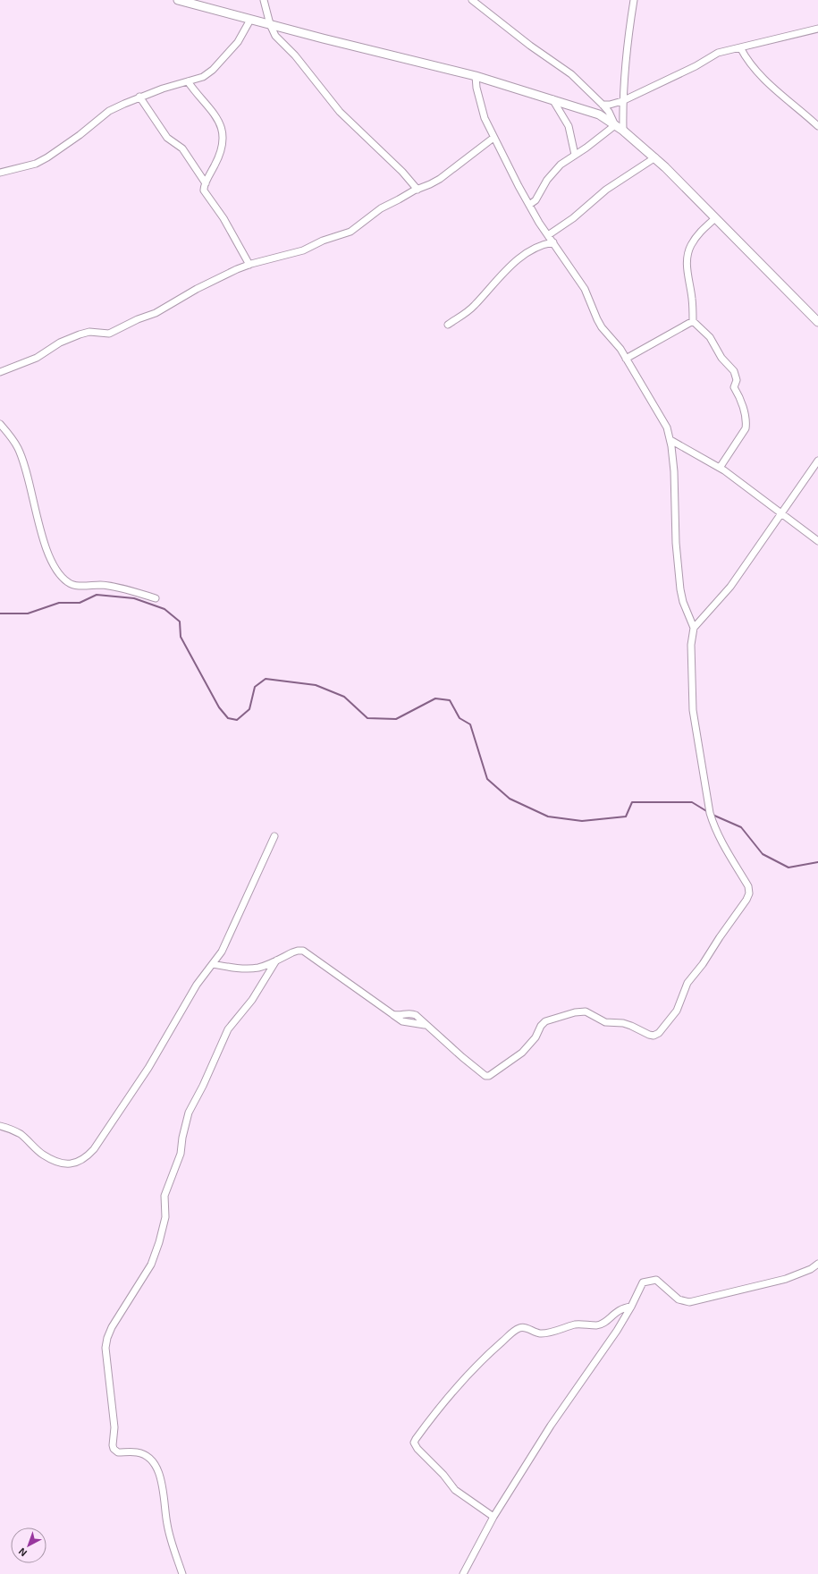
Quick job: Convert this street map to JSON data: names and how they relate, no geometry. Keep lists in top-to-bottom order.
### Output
{
  "north": "bottom left"
}
